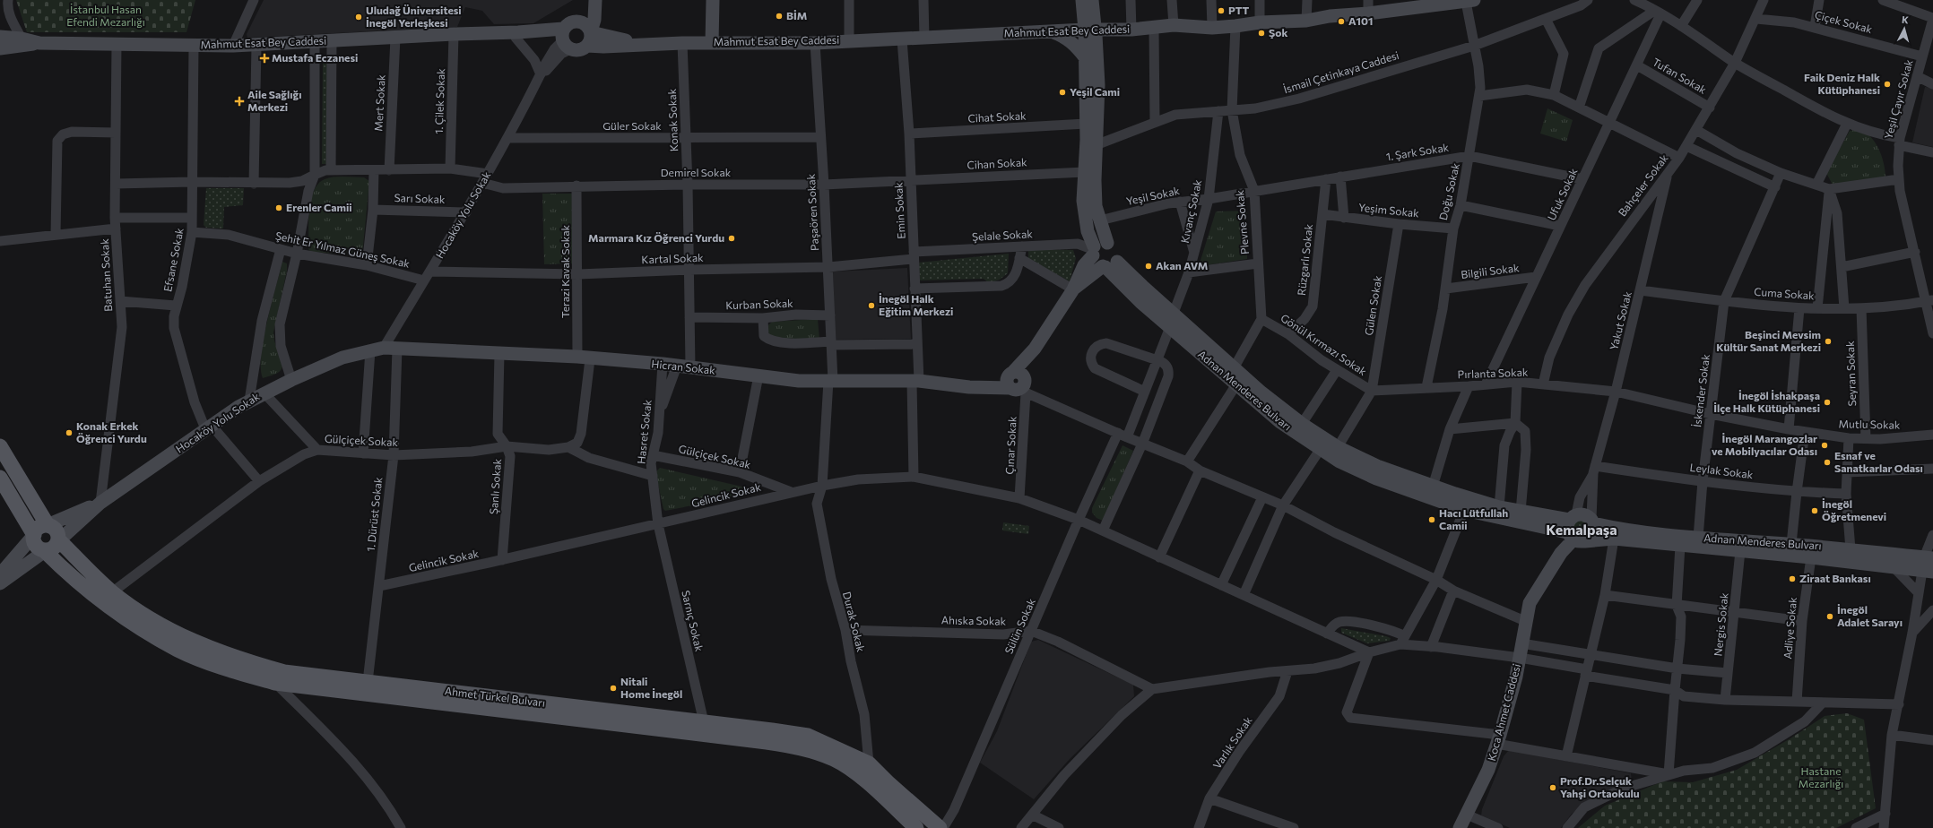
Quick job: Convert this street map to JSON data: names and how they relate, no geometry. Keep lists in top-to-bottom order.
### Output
{
  "streets": {
    "main road": [
      "Mahmut Esat Bey Caddesi",
      "Hocaköy Yolu Sokak",
      "Hicran Sokak",
      "Adnan Menderes Bulvarı",
      "Ahmet Türkel Bulvarı",
      "Koca Ahmet Caddesi"
    ],
    "street": [
      "Çiçek Sokak",
      "İsmail Çetinkaya Caddesi",
      "Tufan Sokak",
      "Yeşil Çayır Sokak",
      "1. Çilek Sokak",
      "Mert Sokak",
      "Cihat Sokak",
      "Konak Sokak",
      "Güler Sokak",
      "1. Şark Sokak",
      "Cihan Sokak",
      "Demirel Sokak",
      "Bahçeler Sokak",
      "Doğu Sokak",
      "Ufuk Sokak",
      "Yeşil Sokak",
      "Sarı Sokak",
      "Emin Sokak",
      "Yeşim Sokak",
      "Kıvanç Sokak",
      "Paşaören Sokak",
      "Plevne Sokak",
      "Şelale Sokak",
      "Şehit Er Yılmaz Güneş Sokak",
      "Kartal Sokak",
      "Efsane Sokak",
      "Rüzgarlı Sokak",
      "Terazi Kavak Sokak",
      "Bilgili Sokak",
      "Batuhan Sokak",
      "Cuma Sokak",
      "Kurban Sokak",
      "Gülen Sokak",
      "Yakut Sokak",
      "Gönül Kırmazı Sokak",
      "Pırlanta Sokak",
      "Seyran Sokak",
      "İskender Sokak",
      "Mutlu Sokak",
      "Hasret Sokak",
      "Gülçiçek Sokak",
      "Çınar Sokak",
      "Leylak Sokak",
      "Şanlı Sokak",
      "Gelincik Sokak",
      "1. Dürüst Sokak",
      "Sarnıç Sokak",
      "Ahıska Sokak",
      "Durak Sokak",
      "Nergis Sokak",
      "Sülün Sokak",
      "Adliye Sokak",
      "Varlık Sokak"
    ]
  },
  "crossings": [
    ["Çiçek Sokak", "Yeşil Çayır Sokak"],
    ["Çiçek Sokak", "Bahçeler Sokak"],
    ["Mahmut Esat Bey Caddesi", "1. Çilek Sokak"],
    ["Mahmut Esat Bey Caddesi", "Mert Sokak"],
    ["Mahmut Esat Bey Caddesi", "Konak Sokak"],
    ["Mahmut Esat Bey Caddesi", "Doğu Sokak"],
    ["Mahmut Esat Bey Caddesi", "Emin Sokak"],
    ["Mahmut Esat Bey Caddesi", "Paşaören Sokak"],
    ["Mahmut Esat Bey Caddesi", "Hocaköy Yolu Sokak"],
    ["Mahmut Esat Bey Caddesi", "Plevne Sokak"],
    ["Mahmut Esat Bey Caddesi", "Efsane Sokak"],
    ["Mahmut Esat Bey Caddesi", "Batuhan Sokak"],
    ["İsmail Çetinkaya Caddesi", "Doğu Sokak"],
    ["İsmail Çetinkaya Caddesi", "Kıvanç Sokak"],
    ["İsmail Çetinkaya Caddesi", "Plevne Sokak"],
    ["Tufan Sokak", "Bahçeler Sokak"],
    ["Tufan Sokak", "Ufuk Sokak"],
    ["Yeşil Çayır Sokak", "Cuma Sokak"],
    ["1. Çilek Sokak", "Demirel Sokak"],
    ["Mert Sokak", "Demirel Sokak"],
    ["Cihat Sokak", "Emin Sokak"],
    ["Konak Sokak", "Güler Sokak"],
    ["Konak Sokak", "Demirel Sokak"],
    ["Konak Sokak", "Kartal Sokak"],
    ["Konak Sokak", "Kurban Sokak"],
    ["Konak Sokak", "Hicran Sokak"],
    ["Güler Sokak", "Paşaören Sokak"],
    ["Güler Sokak", "Hocaköy Yolu Sokak"],
    ["1. Şark Sokak", "Doğu Sokak"],
    ["1. Şark Sokak", "Ufuk Sokak"],
    ["1. Şark Sokak", "Yeşil Sokak"],
    ["1. Şark Sokak", "Plevne Sokak"],
    ["1. Şark Sokak", "Rüzgarlı Sokak"],
    ["Cihan Sokak", "Demirel Sokak"],
    ["Cihan Sokak", "Emin Sokak"],
    ["Demirel Sokak", "Emin Sokak"],
    ["Demirel Sokak", "Paşaören Sokak"],
    ["Demirel Sokak", "Hocaköy Yolu Sokak"],
    ["Demirel Sokak", "Efsane Sokak"],
    ["Demirel Sokak", "Terazi Kavak Sokak"],
    ["Demirel Sokak", "Batuhan Sokak"],
    ["Bahçeler Sokak", "Yakut Sokak"],
    ["Bahçeler Sokak", "Pırlanta Sokak"],
    ["Doğu Sokak", "Yeşim Sokak"],
    ["Doğu Sokak", "Bilgili Sokak"],
    ["Doğu Sokak", "Pırlanta Sokak"],
    ["Ufuk Sokak", "Bilgili Sokak"],
    ["Ufuk Sokak", "Pırlanta Sokak"],
    ["Yeşil Sokak", "Kıvanç Sokak"],
    ["Yeşil Sokak", "Plevne Sokak"],
    ["Sarı Sokak", "Hocaköy Yolu Sokak"],
    ["Emin Sokak", "Şelale Sokak"],
    ["Emin Sokak", "Kartal Sokak"],
    ["Emin Sokak", "Hicran Sokak"],
    ["Emin Sokak", "Gelincik Sokak"],
    ["Yeşim Sokak", "Rüzgarlı Sokak"],
    ["Yeşim Sokak", "Gülen Sokak"],
    ["Kıvanç Sokak", "Adnan Menderes Bulvarı"],
    ["Paşaören Sokak", "Kartal Sokak"],
    ["Paşaören Sokak", "Kurban Sokak"],
    ["Paşaören Sokak", "Hicran Sokak"],
    ["Paşaören Sokak", "Gelincik Sokak"],
    ["Paşaören Sokak", "Durak Sokak"],
    ["Hocaköy Yolu Sokak", "Şehit Er Yılmaz Güneş Sokak"],
    ["Hocaköy Yolu Sokak", "Kartal Sokak"],
    ["Hocaköy Yolu Sokak", "Efsane Sokak"],
    ["Hocaköy Yolu Sokak", "Batuhan Sokak"],
    ["Hocaköy Yolu Sokak", "Hicran Sokak"],
    ["Hocaköy Yolu Sokak", "1. Dürüst Sokak"],
    ["Plevne Sokak", "Gönül Kırmazı Sokak"],
    ["Şelale Sokak", "Kartal Sokak"],
    ["Şelale Sokak", "Adnan Menderes Bulvarı"],
    ["Şehit Er Yılmaz Güneş Sokak", "Efsane Sokak"],
    ["Kartal Sokak", "Terazi Kavak Sokak"],
    ["Efsane Sokak", "Gülçiçek Sokak"],
    ["Rüzgarlı Sokak", "Gönül Kırmazı Sokak"],
    ["Terazi Kavak Sokak", "Hicran Sokak"],
    ["Cuma Sokak", "Yakut Sokak"],
    ["Cuma Sokak", "Seyran Sokak"],
    ["Cuma Sokak", "İskender Sokak"],
    ["Gülen Sokak", "Gönül Kırmazı Sokak"],
    ["Gülen Sokak", "Pırlanta Sokak"],
    ["Yakut Sokak", "Pırlanta Sokak"],
    ["Yakut Sokak", "Mutlu Sokak"],
    ["Yakut Sokak", "Leylak Sokak"],
    ["Gönül Kırmazı Sokak", "Pırlanta Sokak"],
    ["Hicran Sokak", "Hasret Sokak"],
    ["Hicran Sokak", "Çınar Sokak"],
    ["Hicran Sokak", "Şanlı Sokak"],
    ["Hicran Sokak", "1. Dürüst Sokak"],
    ["Pırlanta Sokak", "Mutlu Sokak"],
    ["Seyran Sokak", "Mutlu Sokak"],
    ["Adnan Menderes Bulvarı", "İskender Sokak"],
    ["Adnan Menderes Bulvarı", "Nergis Sokak"],
    ["Adnan Menderes Bulvarı", "Sülün Sokak"],
    ["Adnan Menderes Bulvarı", "Adliye Sokak"],
    ["Adnan Menderes Bulvarı", "Koca Ahmet Caddesi"],
    ["İskender Sokak", "Mutlu Sokak"],
    ["İskender Sokak", "Leylak Sokak"],
    ["Hasret Sokak", "Gülçiçek Sokak"],
    ["Hasret Sokak", "Gelincik Sokak"],
    ["Hasret Sokak", "Sarnıç Sokak"],
    ["Gülçiçek Sokak", "Şanlı Sokak"],
    ["Gülçiçek Sokak", "Gelincik Sokak"],
    ["Gülçiçek Sokak", "1. Dürüst Sokak"],
    ["Gülçiçek Sokak", "Ahmet Türkel Bulvarı"],
    ["Çınar Sokak", "Gelincik Sokak"],
    ["Şanlı Sokak", "Gelincik Sokak"],
    ["Gelincik Sokak", "1. Dürüst Sokak"],
    ["Gelincik Sokak", "Sarnıç Sokak"],
    ["Gelincik Sokak", "Durak Sokak"],
    ["Gelincik Sokak", "Sülün Sokak"],
    ["1. Dürüst Sokak", "Ahmet Türkel Bulvarı"],
    ["Sarnıç Sokak", "Ahmet Türkel Bulvarı"],
    ["Ahıska Sokak", "Durak Sokak"],
    ["Ahıska Sokak", "Sülün Sokak"],
    ["Durak Sokak", "Ahmet Türkel Bulvarı"]
  ],
  "districts": ["Kemalpaşa"],
  "parks": ["İstanbul Hasan Efendi Mezarlığı", "Hastane Mezarlığı"],
  "places": {
    "other": [
      "PTT",
      "BİM",
      "Uludağ Üniversitesi İnegöl Yerleşkesi",
      "A101",
      "Şok",
      "Faik Deniz Halk Kütüphanesi",
      "Yeşil Cami",
      "Erenler Camii",
      "Marmara Kız Öğrenci Yurdu",
      "Akan AVM",
      "İnegöl Halk Eğitim Merkezi",
      "Beşinci Mevsim Kültür Sanat Merkezi",
      "İnegöl İshakpaşa İlçe Halk Kütüphanesi",
      "Konak Erkek Öğrenci Yurdu",
      "İnegöl Marangozlar ve Mobilyacılar Odası",
      "Esnaf ve Sanatkarlar Odası",
      "İnegöl Öğretmenevi",
      "Hacı Lütfullah Camii",
      "Ziraat Bankası",
      "İnegöl Adalet Sarayı",
      "Nitali Home İnegöl",
      "Prof.Dr.Selçuk Yahşi Ortaokulu"
    ],
    "health": ["Mustafa Eczanesi", "Aile Sağlığı Merkezi"]
  },
  "north": "top"
}
